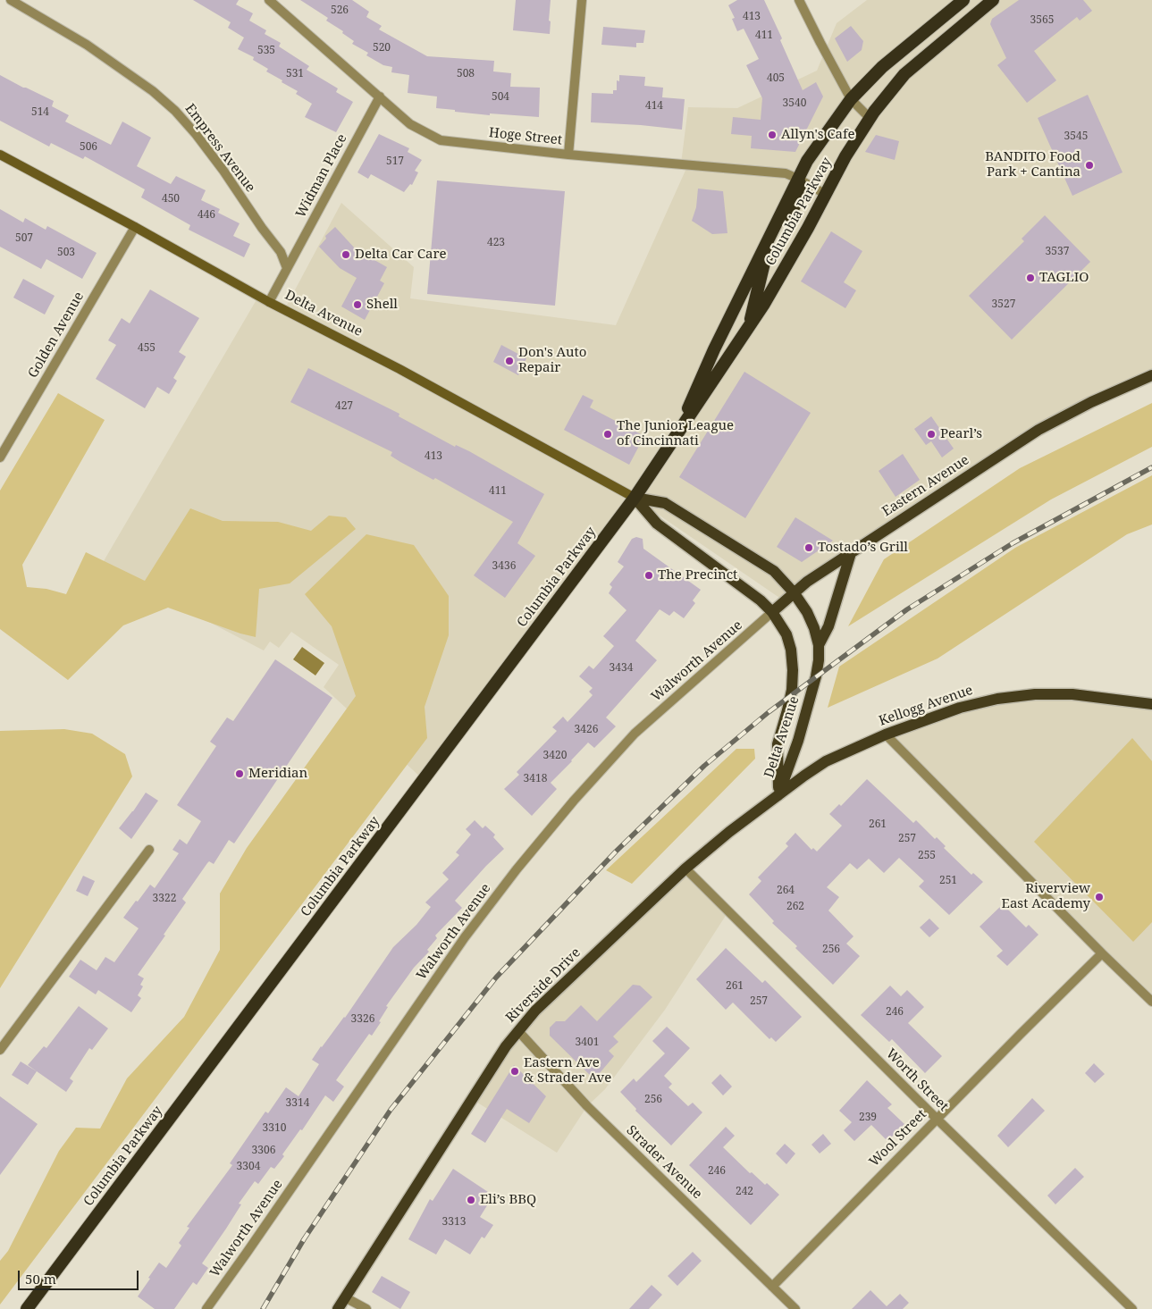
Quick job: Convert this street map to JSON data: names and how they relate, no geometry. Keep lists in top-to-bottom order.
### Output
{
  "streets": {
    "highway": ["Columbia Parkway"],
    "main road": [
      "Delta Avenue",
      "Eastern Avenue",
      "Kellogg Avenue",
      "Riverside Drive"
    ],
    "street": [
      "Hoge Street",
      "Empress Avenue",
      "Widman Place",
      "Golden Avenue",
      "Walworth Avenue",
      "Worth Street",
      "Wool Street",
      "Strader Avenue"
    ]
  },
  "crossings": [
    ["Hoge Street", "Widman Place"],
    ["Hoge Street", "Columbia Parkway"],
    ["Empress Avenue", "Widman Place"],
    ["Columbia Parkway", "Delta Avenue"],
    ["Delta Avenue", "Golden Avenue"],
    ["Delta Avenue", "Eastern Avenue"],
    ["Delta Avenue", "Walworth Avenue"],
    ["Delta Avenue", "Kellogg Avenue"],
    ["Delta Avenue", "Riverside Drive"],
    ["Eastern Avenue", "Walworth Avenue"],
    ["Kellogg Avenue", "Riverside Drive"],
    ["Riverside Drive", "Worth Street"],
    ["Riverside Drive", "Strader Avenue"],
    ["Worth Street", "Wool Street"],
    ["Wool Street", "Strader Avenue"]
  ],
  "places": [
    "Allyn's Cafe",
    "BANDITO Food Park + Cantina",
    "Delta Car Care",
    "TAGLIO",
    "Shell",
    "Don's Auto Repair",
    "The Junior League of Cincinnati",
    "Pearl’s",
    "Tostado’s Grill",
    "The Precinct",
    "Meridian",
    "Riverview East Academy",
    "Eastern Ave & Strader Ave",
    "Eli’s BBQ"
  ],
  "house_numbers": [
    "526",
    "413",
    "3565",
    "411",
    "520",
    "535",
    "531",
    "508",
    "405",
    "504",
    "3540",
    "414",
    "514",
    "3545",
    "506",
    "517",
    "450",
    "446",
    "507",
    "423",
    "3537",
    "503",
    "3527",
    "455",
    "427",
    "413",
    "411",
    "3436",
    "3434",
    "3426",
    "3420",
    "3418",
    "261",
    "257",
    "255",
    "251",
    "264",
    "3322",
    "262",
    "256",
    "261",
    "257",
    "246",
    "3326",
    "3401",
    "256",
    "3314",
    "239",
    "3310",
    "3306",
    "3304",
    "246",
    "242",
    "3313"
  ],
  "scale_bar": "50 m"
}
